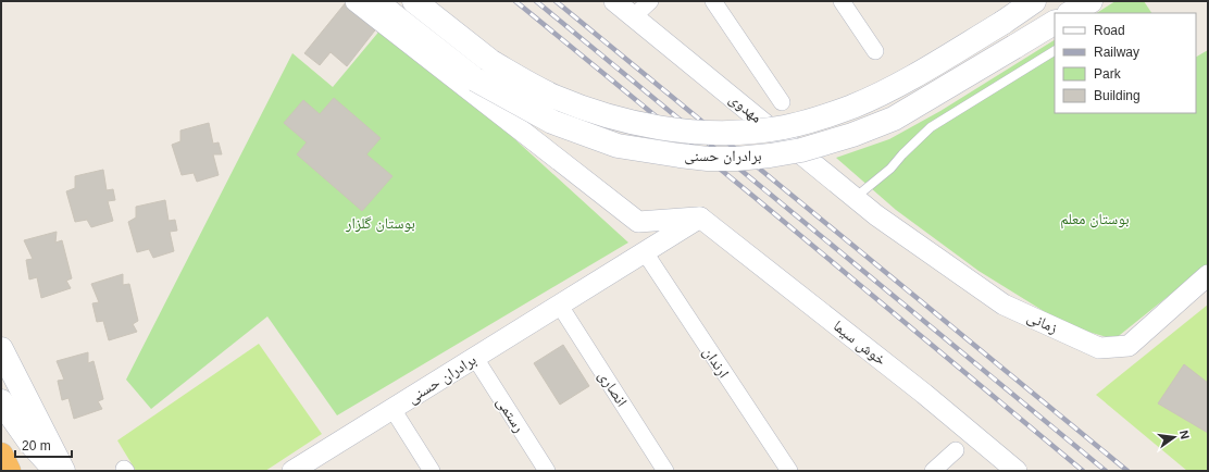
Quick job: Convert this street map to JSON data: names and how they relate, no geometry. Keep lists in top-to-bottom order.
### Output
{
  "streets": {
    "main road": ["برادران حسنی"],
    "street": [
      "مهدوی",
      "زمانی",
      "خوش سیما",
      "ارندان",
      "انصاری",
      "رستمی"
    ]
  },
  "crossings": [
    ["مهدوی", "زمانی"],
    ["برادران حسنی", "خوش سیما"],
    ["برادران حسنی", "ارندان"],
    ["برادران حسنی", "انصاری"],
    ["برادران حسنی", "رستمی"]
  ],
  "parks": ["بوستان معلم", "بوستان گلزار"],
  "legend": [
    "Road",
    "Railway",
    "Park",
    "Building"
  ],
  "scale_bar": "20 m",
  "north": "right"
}
